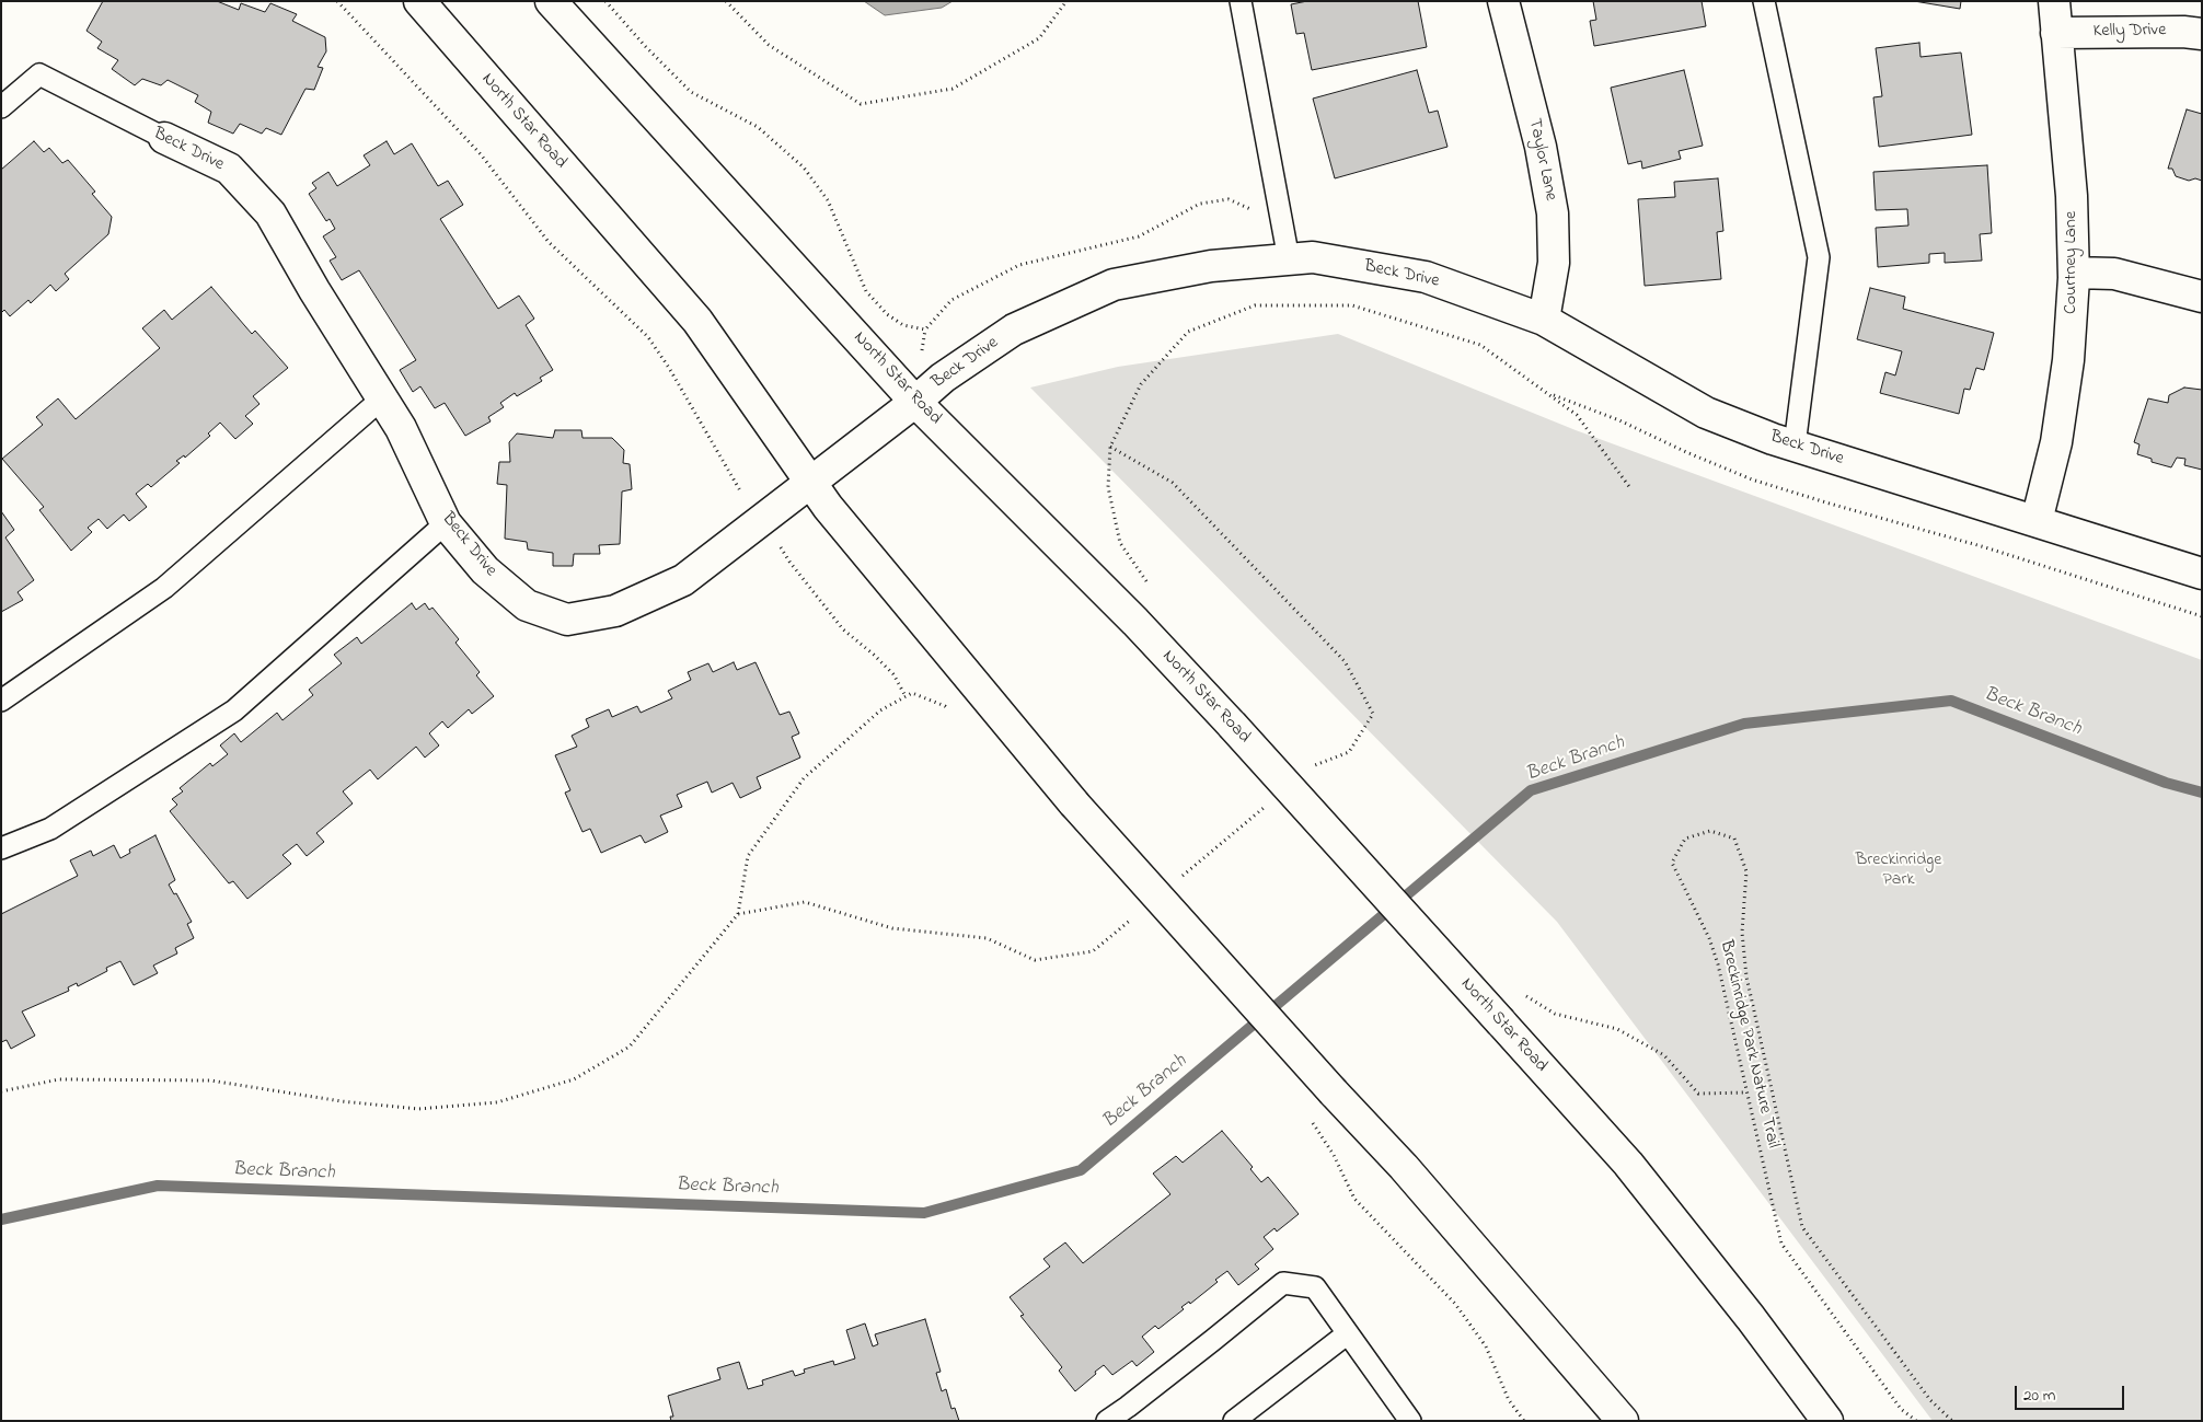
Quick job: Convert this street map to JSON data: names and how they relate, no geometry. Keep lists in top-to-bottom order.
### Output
{
  "streets": {
    "main road": [
      "Kelly Drive",
      "North Star Road",
      "Beck Drive",
      "Taylor Lane",
      "Courtney Lane"
    ],
    "path": ["Breckinridge Park Nature Trail"]
  },
  "crossings": [
    ["Kelly Drive", "Courtney Lane"],
    ["North Star Road", "Beck Drive"],
    ["Beck Drive", "Taylor Lane"],
    ["Beck Drive", "Courtney Lane"]
  ],
  "water": ["Beck Branch"],
  "parks": ["Breckinridge Park"],
  "scale_bar": "20 m"
}
